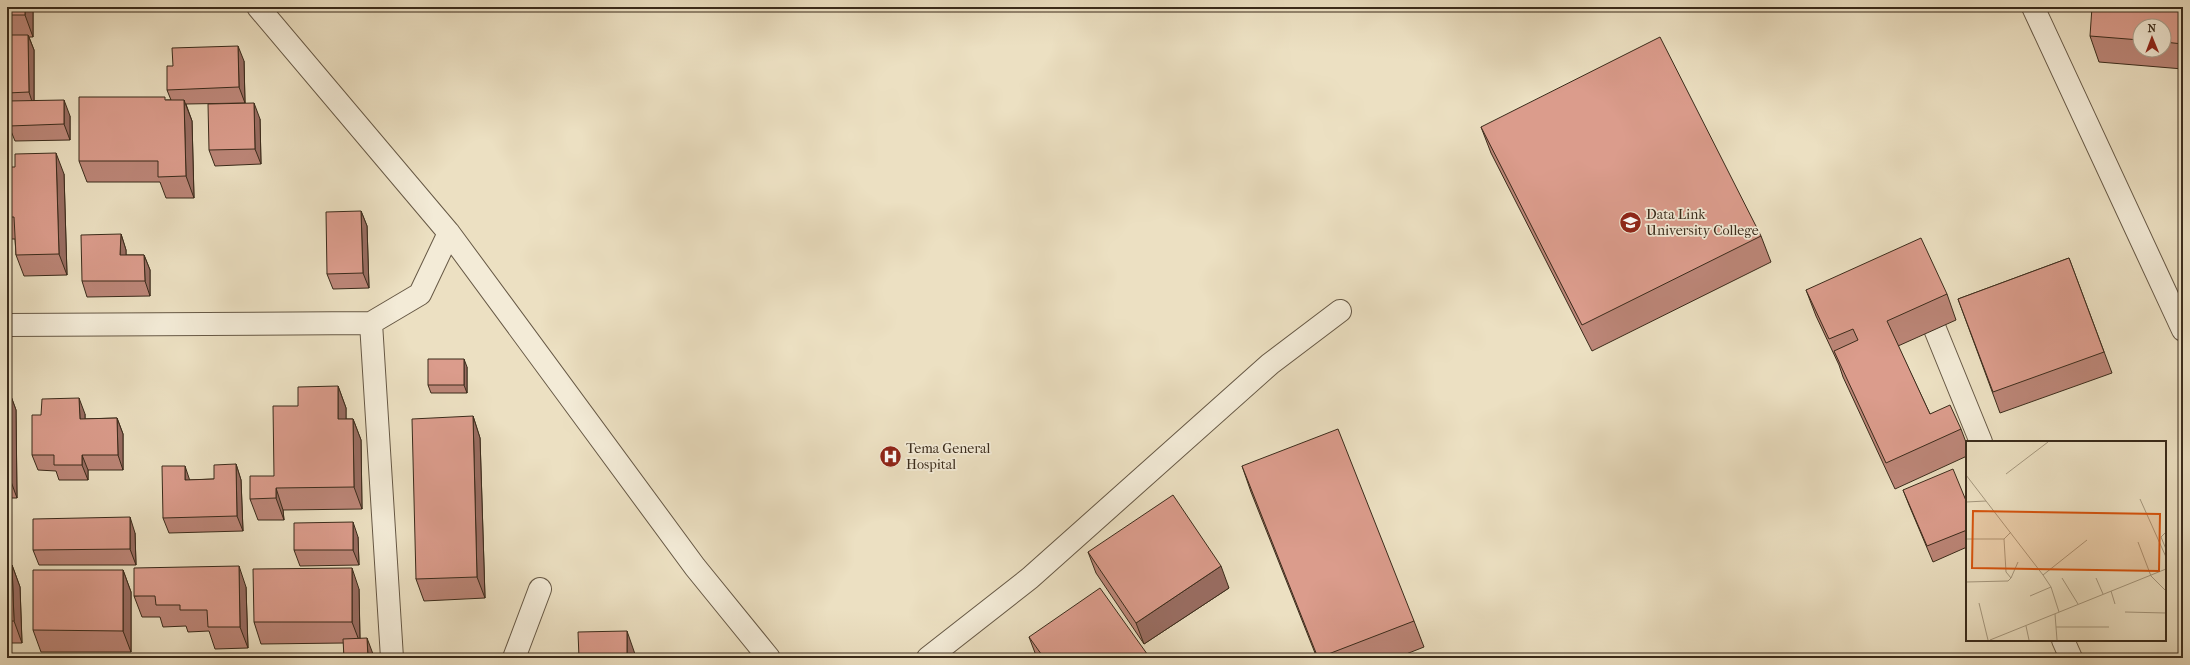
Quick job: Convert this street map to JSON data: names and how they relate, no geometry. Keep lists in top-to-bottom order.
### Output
{
  "places": {
    "school or university": ["Data Link University College"],
    "hospital": ["Tema General Hospital"]
  },
  "north": "top"
}
